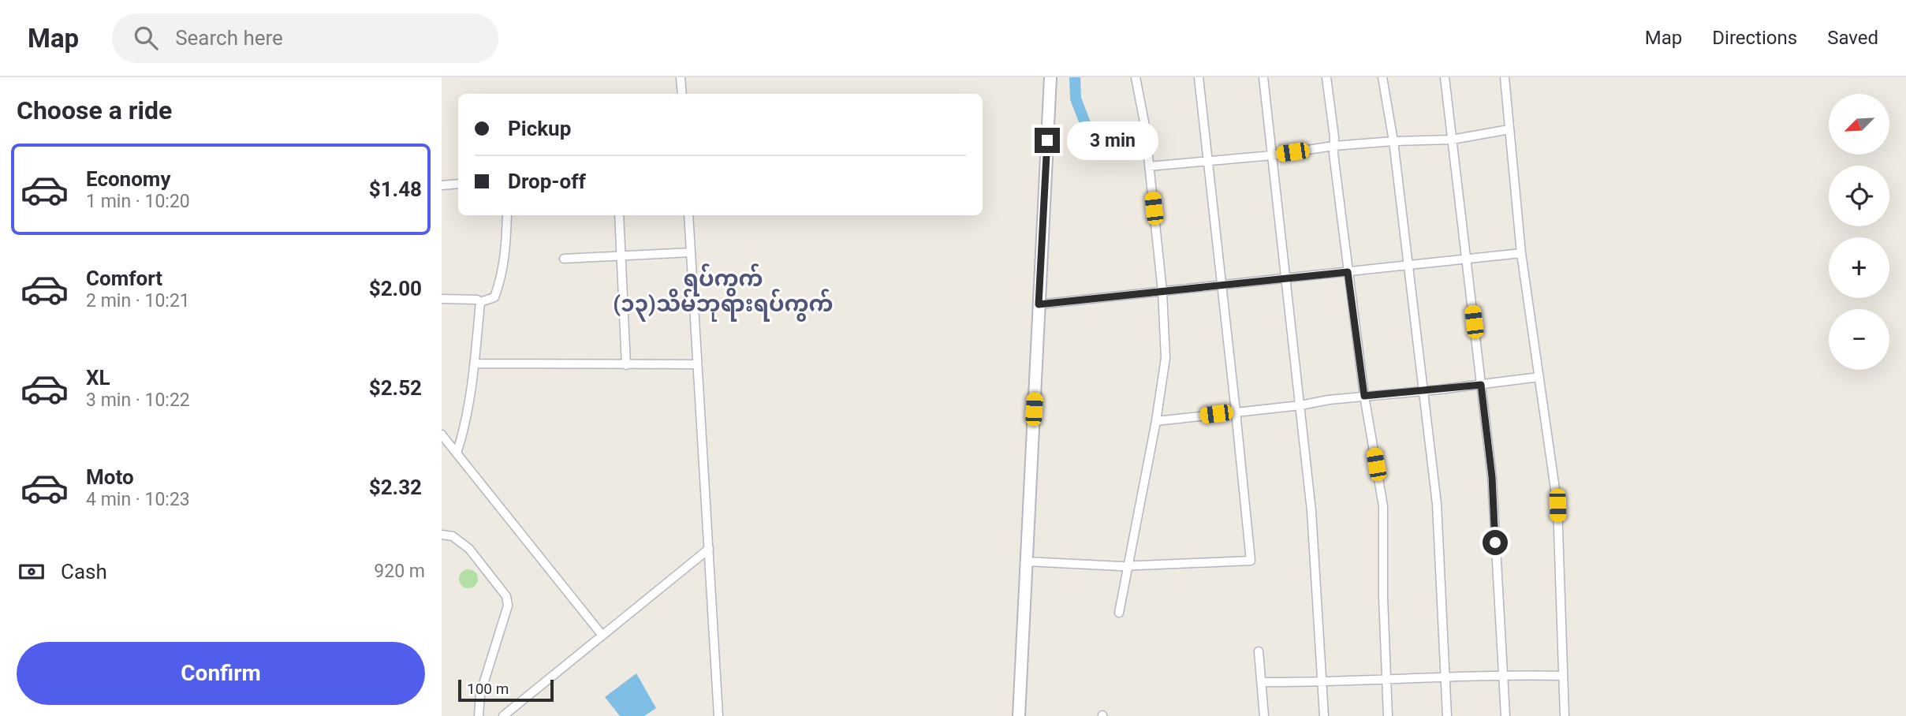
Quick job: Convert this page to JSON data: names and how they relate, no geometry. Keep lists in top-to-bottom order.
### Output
{
  "districts": ["ရပ်ကွက် (၁၃)သိမ်ဘုရားရပ်ကွက်"],
  "scale_bar": "100 m",
  "north": "bottom left",
  "page": {
    "header": "Map",
    "search": "Search here",
    "nav": ["Map", "Directions", "Saved"],
    "heading": "Choose a ride",
    "map_buttons": ["+", "−"],
    "banner": ["Pickup", "Drop-off"],
    "bubble": "3 min",
    "list": [
      {
        "name": "Economy",
        "note": "1 min · 10:20",
        "value": "$1.48"
      },
      {
        "name": "Comfort",
        "note": "2 min · 10:21",
        "value": "$2.00"
      },
      {
        "name": "XL",
        "note": "3 min · 10:22",
        "value": "$2.52"
      },
      {
        "name": "Moto",
        "note": "4 min · 10:23",
        "value": "$2.32"
      }
    ],
    "pay": ["Cash", "920 m"],
    "buttons": "Confirm",
    "scale": "100 m"
  }
}
